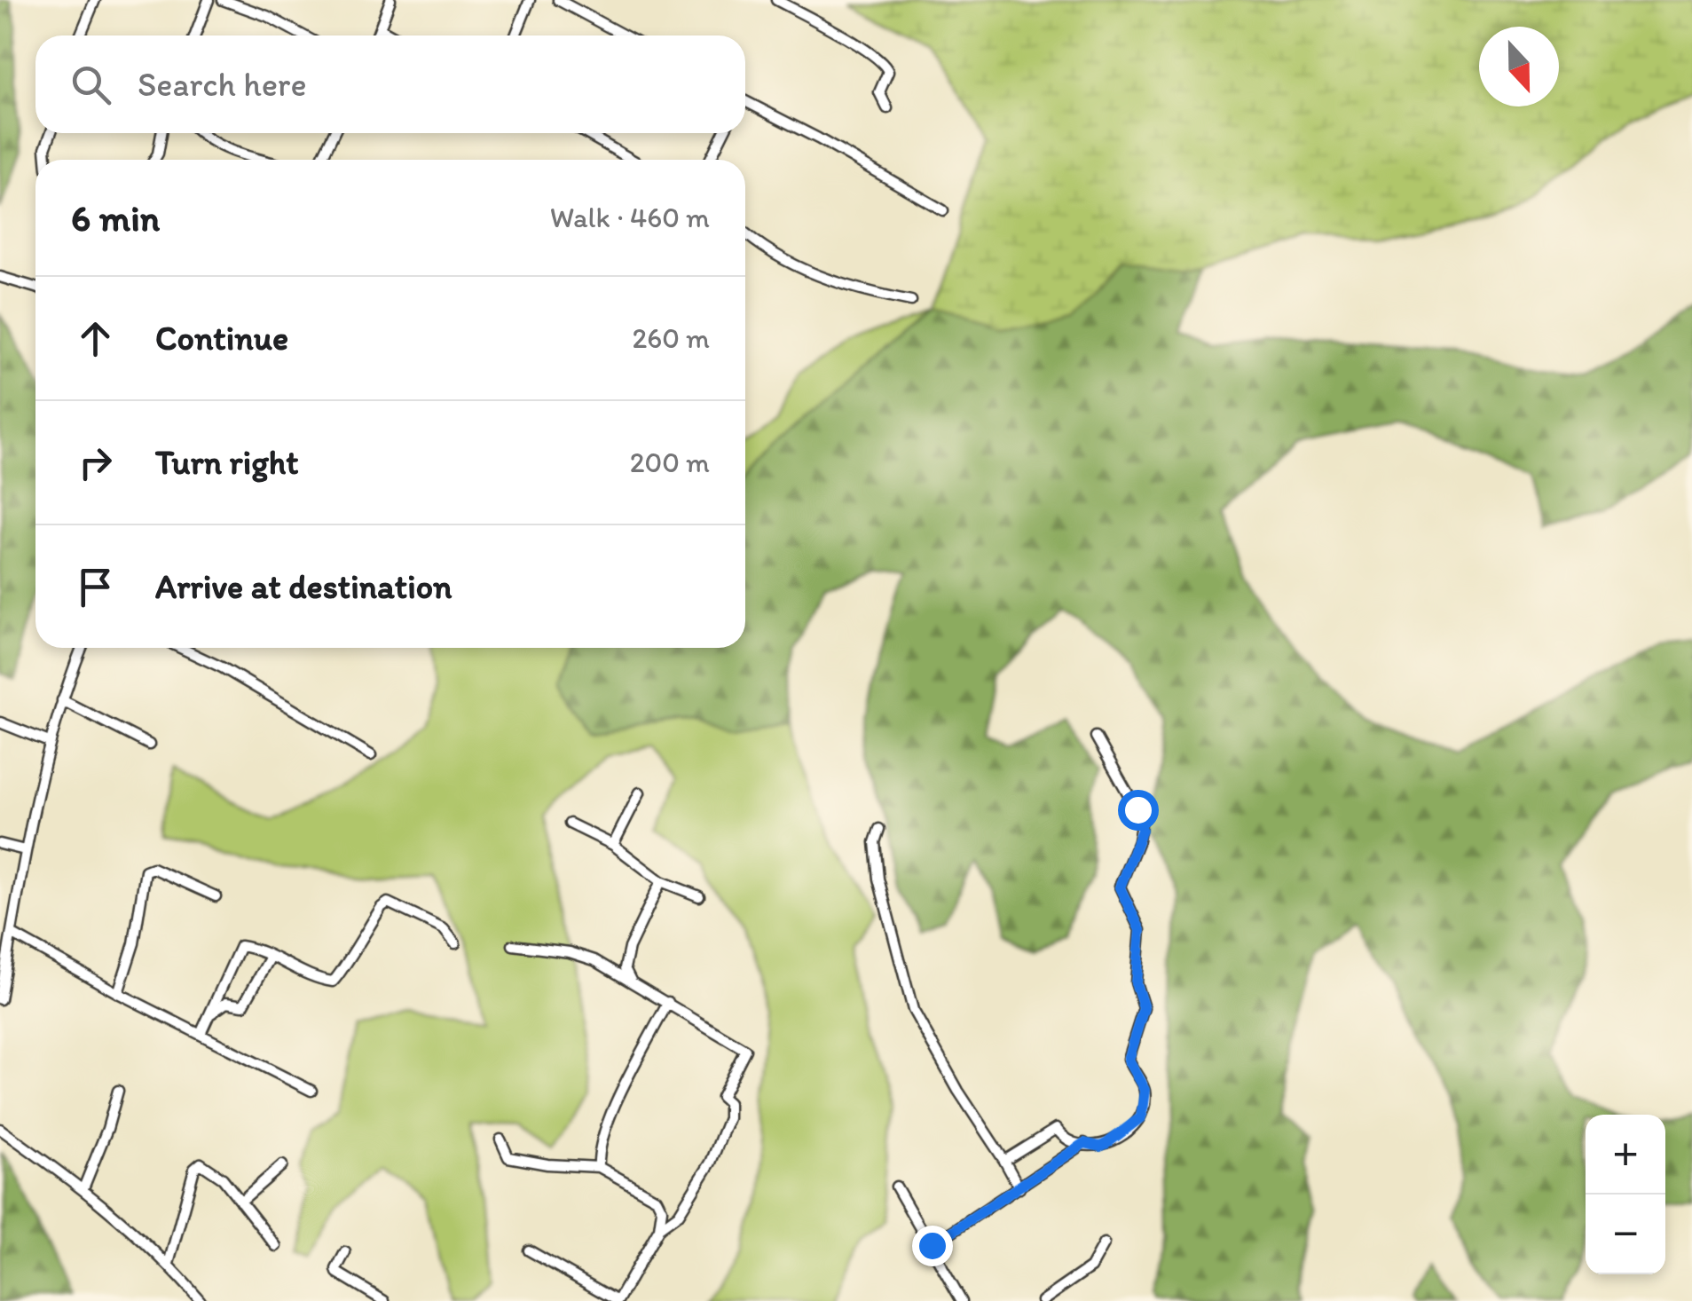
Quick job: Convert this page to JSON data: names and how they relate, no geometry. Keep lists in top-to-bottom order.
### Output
{
  "north": "bottom",
  "page": {
    "search": "Search here",
    "heading": ["6 min", "Walk · 460 m"],
    "list": [
      ["Continue", "260 m"],
      ["Turn right", "200 m"],
      "Arrive at destination"
    ],
    "map_buttons": ["+", "−"]
  }
}
